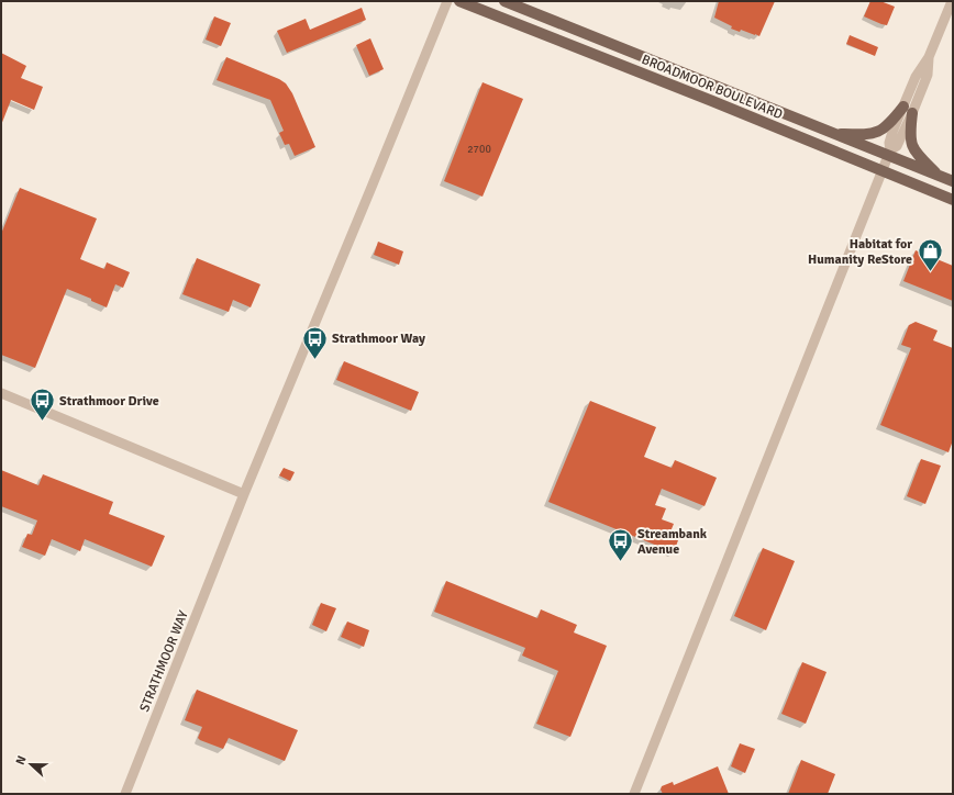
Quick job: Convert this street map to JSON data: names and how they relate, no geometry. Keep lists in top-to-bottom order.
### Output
{
  "streets": {
    "main road": ["BROADMOOR BOULEVARD"],
    "street": ["STRATHMOOR WAY"]
  },
  "places": {
    "shop": ["Habitat for Humanity ReStore"],
    "bus stop": ["Strathmoor Way", "Strathmoor Drive", "Streambank Avenue"]
  },
  "house_numbers": ["2700"],
  "north": "left"
}
